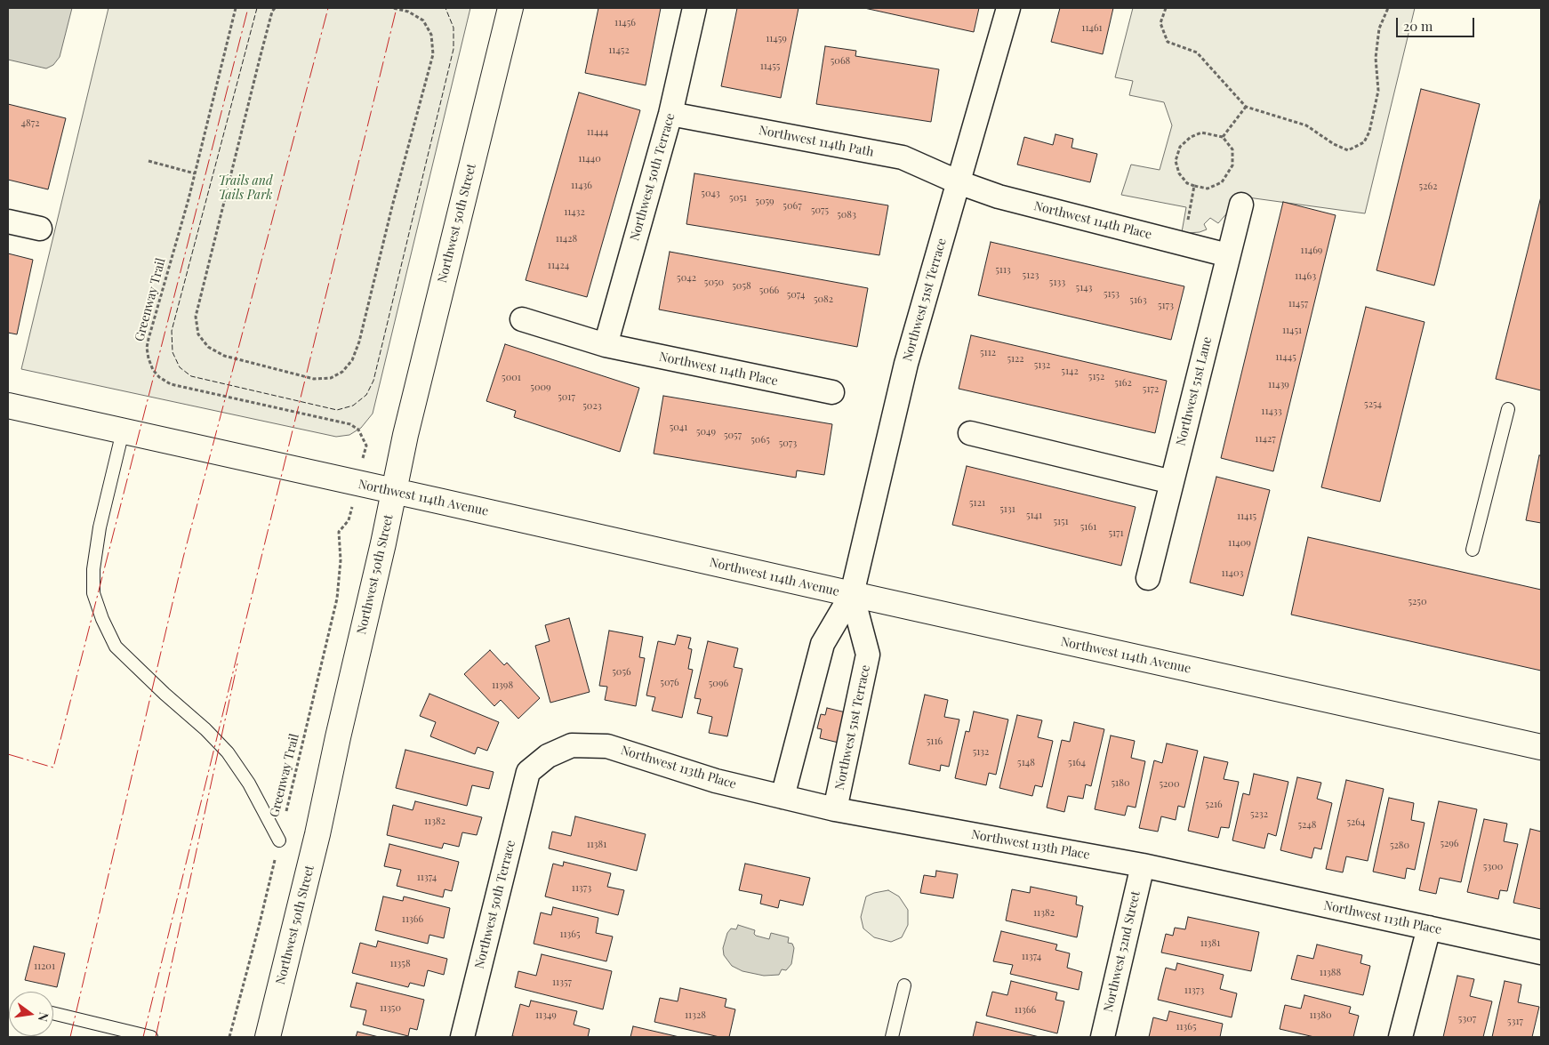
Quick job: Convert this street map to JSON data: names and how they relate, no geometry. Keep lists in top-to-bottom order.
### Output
{
  "streets": {
    "street": [
      "Northwest 114th Path",
      "Northwest 50th Terrace",
      "Northwest 114th Place",
      "Northwest 50th Street",
      "Northwest 51st Terrace",
      "Northwest 51st Lane",
      "Northwest 114th Avenue",
      "Northwest 113th Place",
      "Northwest 52nd Street"
    ],
    "path": ["Greenway Trail"]
  },
  "crossings": [
    ["Northwest 114th Path", "Northwest 50th Terrace"],
    ["Northwest 114th Path", "Northwest 114th Place"],
    ["Northwest 114th Path", "Northwest 51st Terrace"],
    ["Northwest 50th Terrace", "Northwest 114th Place"],
    ["Northwest 50th Terrace", "Northwest 113th Place"],
    ["Northwest 114th Place", "Northwest 51st Terrace"],
    ["Northwest 114th Place", "Northwest 51st Lane"],
    ["Northwest 50th Street", "Northwest 114th Avenue"],
    ["Northwest 51st Terrace", "Northwest 114th Avenue"],
    ["Northwest 51st Terrace", "Northwest 113th Place"],
    ["Northwest 113th Place", "Northwest 52nd Street"]
  ],
  "parks": ["Trails and Tails Park"],
  "house_numbers": [
    "11456",
    "11461",
    "11459",
    "11452",
    "5068",
    "11455",
    "4872",
    "11444",
    "11440",
    "11436",
    "5262",
    "5043",
    "5051",
    "5059",
    "5067",
    "5075",
    "11432",
    "5083",
    "11428",
    "11469",
    "11424",
    "5113",
    "5123",
    "11463",
    "5042",
    "5050",
    "5133",
    "5058",
    "5143",
    "5066",
    "5153",
    "5074",
    "5082",
    "5163",
    "11457",
    "5173",
    "11451",
    "5112",
    "11445",
    "5122",
    "5132",
    "5142",
    "5152",
    "5001",
    "5162",
    "11439",
    "5009",
    "5172",
    "5017",
    "5254",
    "5023",
    "11433",
    "5041",
    "5049",
    "5057",
    "11427",
    "5065",
    "5073",
    "5121",
    "5131",
    "5141",
    "11415",
    "5151",
    "5161",
    "5171",
    "11409",
    "11403",
    "5250",
    "5056",
    "5076",
    "5096",
    "11398",
    "5116",
    "5132",
    "5148",
    "5164",
    "5180",
    "5200",
    "5216",
    "5232",
    "11382",
    "5264",
    "5248",
    "5296",
    "11381",
    "5280",
    "5300",
    "11374",
    "11373",
    "11382",
    "11366",
    "11365",
    "11381",
    "11374",
    "11358",
    "11201",
    "11388",
    "11357",
    "11373",
    "11350",
    "11366",
    "11349",
    "11328",
    "11380",
    "5307",
    "5317",
    "11365"
  ],
  "scale_bar": "20 m",
  "north": "right"
}
